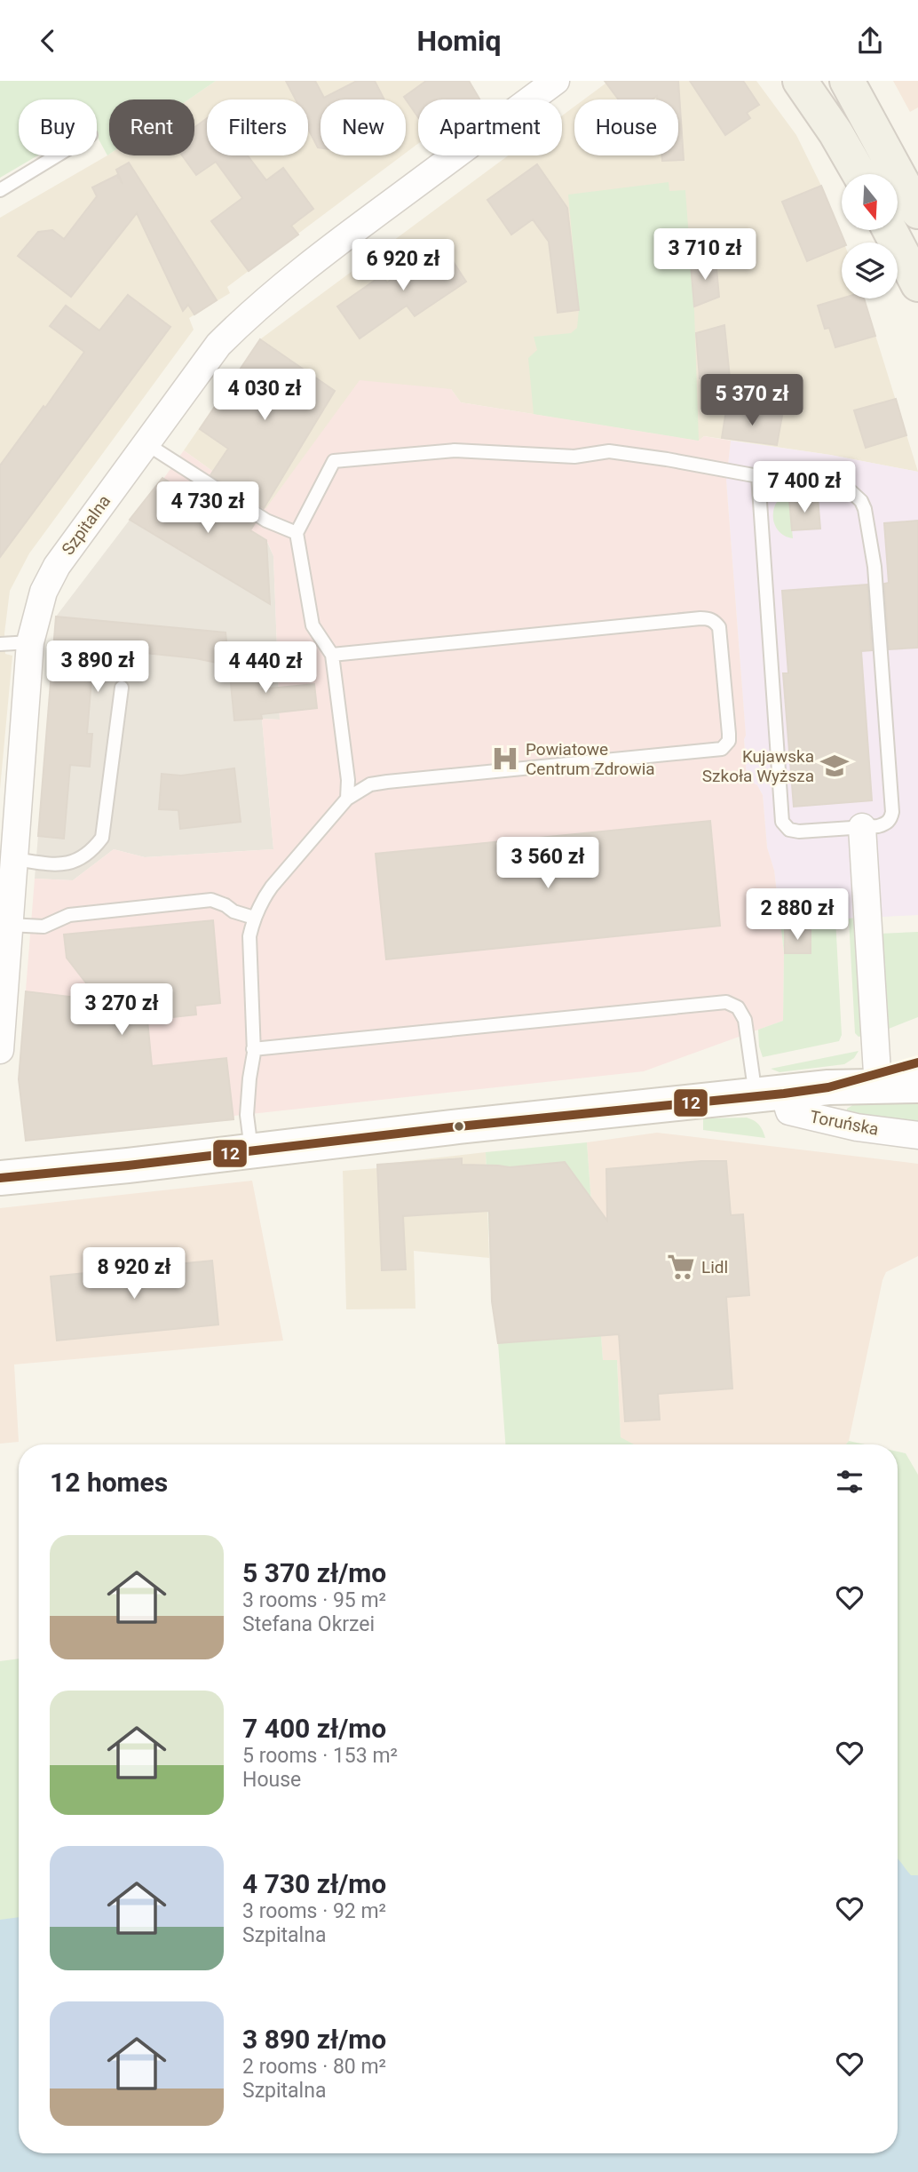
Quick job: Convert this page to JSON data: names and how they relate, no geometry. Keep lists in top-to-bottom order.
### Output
{
  "streets": {
    "street": ["Szpitalna", "Toruńska"]
  },
  "places": {
    "hospital": ["Powiatowe Centrum Zdrowia"],
    "school or university": ["Kujawska Szkoła Wyższa"],
    "supermarket": ["Lidl"]
  },
  "lines": ["transit line 12"],
  "north": "bottom",
  "page": {
    "header": "Homiq",
    "chip": [
      "Buy",
      "Rent",
      "Filters",
      "New",
      "Apartment",
      "House"
    ],
    "price": [
      "3 710 zł",
      "6 920 zł",
      "4 030 zł",
      "5 370 zł",
      "7 400 zł",
      "4 730 zł",
      "3 890 zł",
      "4 440 zł",
      "3 560 zł",
      "2 880 zł",
      "3 270 zł",
      "8 920 zł"
    ],
    "heading": "12 homes",
    "list": [
      {
        "name": "5 370 zł/mo",
        "note": "3 rooms · 95 m² · Stefana Okrzei"
      },
      {
        "name": "7 400 zł/mo",
        "note": "5 rooms · 153 m² · House"
      },
      {
        "name": "4 730 zł/mo",
        "note": "3 rooms · 92 m² · Szpitalna"
      },
      {
        "name": "3 890 zł/mo",
        "note": "2 rooms · 80 m² · Szpitalna"
      }
    ]
  }
}
